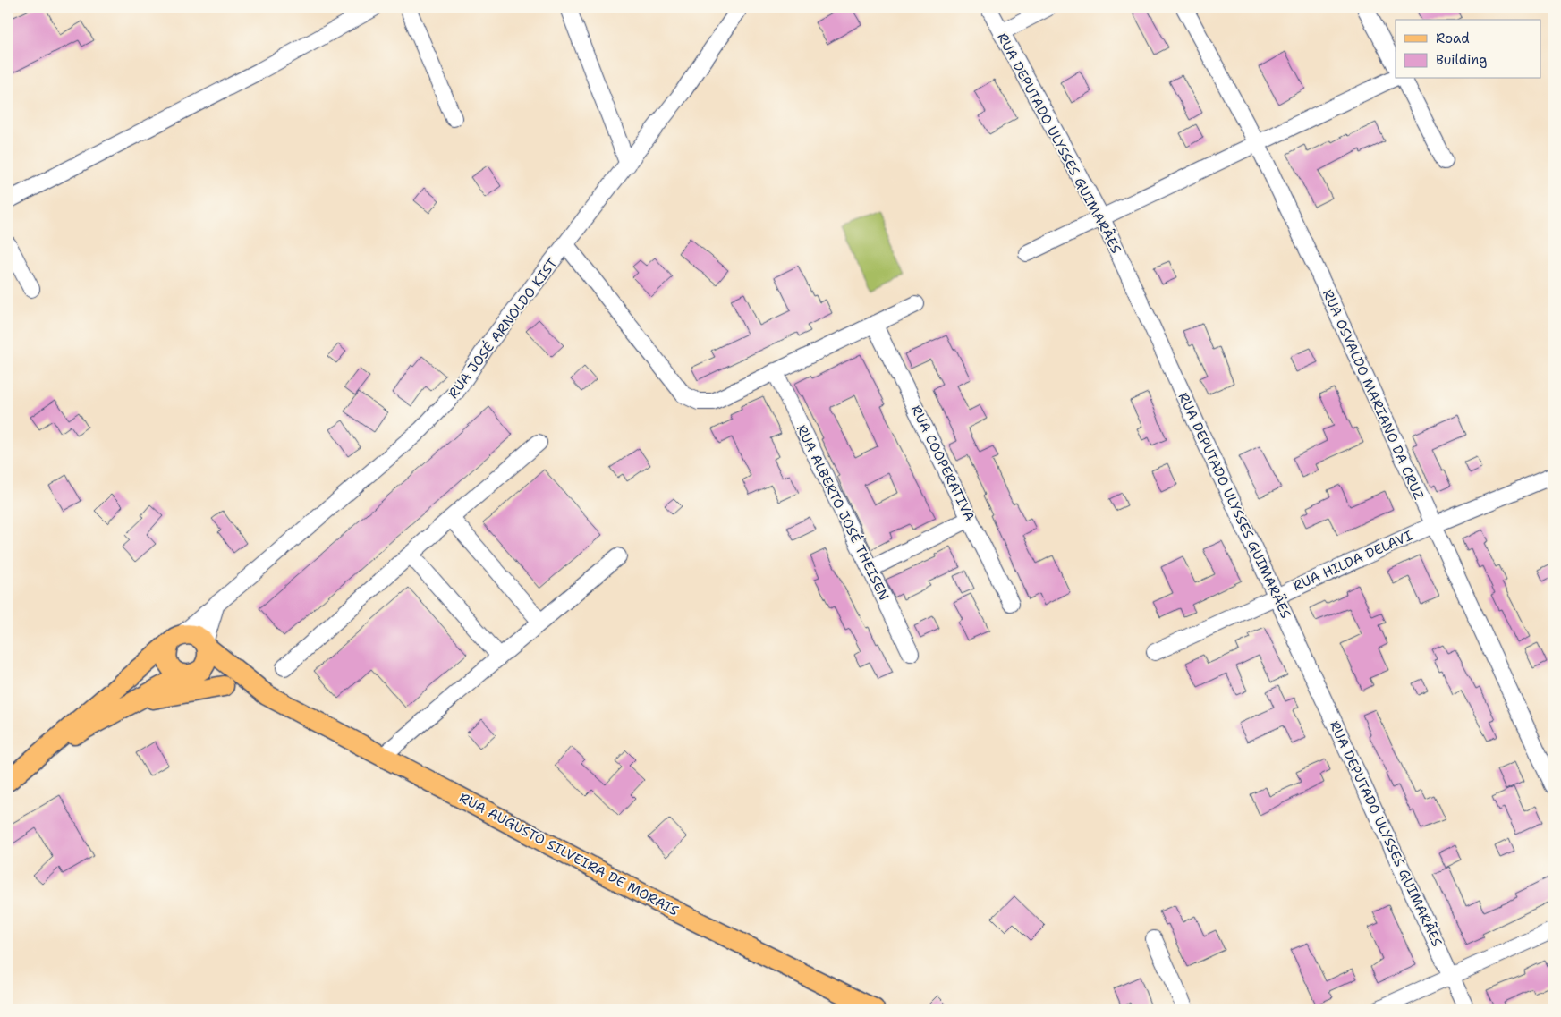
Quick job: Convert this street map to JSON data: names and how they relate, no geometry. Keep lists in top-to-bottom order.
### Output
{
  "streets": {
    "main road": ["RUA JOSÉ ARNOLDO KIST", "RUA AUGUSTO SILVEIRA DE MORAIS"],
    "street": [
      "RUA DEPUTADO ULYSSES GUIMARÃES",
      "RUA OSVALDO MARIANO DA CRUZ",
      "RUA COOPERATIVA",
      "RUA ALBERTO JOSÉ THEISEN",
      "RUA HILDA DELAVI"
    ]
  },
  "crossings": [
    ["RUA DEPUTADO ULYSSES GUIMARÃES", "RUA HILDA DELAVI"],
    ["RUA JOSÉ ARNOLDO KIST", "RUA AUGUSTO SILVEIRA DE MORAIS"],
    ["RUA OSVALDO MARIANO DA CRUZ", "RUA HILDA DELAVI"]
  ],
  "legend": ["Road", "Building"]
}
